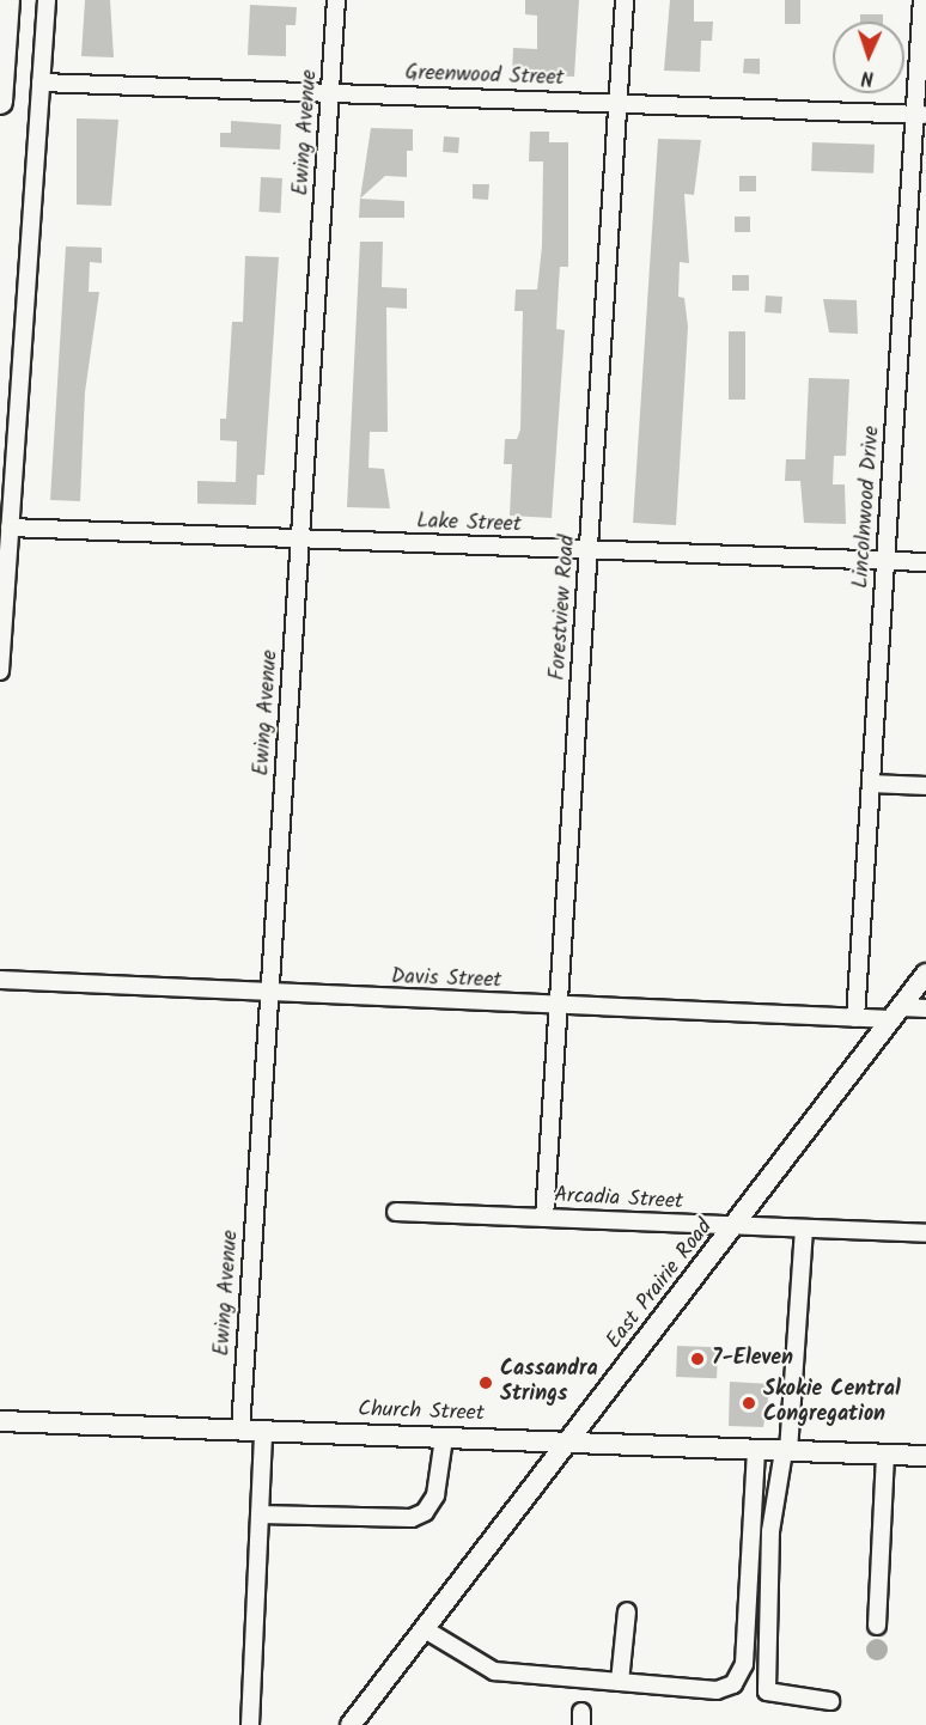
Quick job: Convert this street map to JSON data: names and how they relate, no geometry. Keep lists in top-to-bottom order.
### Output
{
  "streets": {
    "street": [
      "Greenwood Street",
      "Ewing Avenue",
      "Lincolnwood Drive",
      "Lake Street",
      "Forestview Road",
      "Davis Street",
      "Arcadia Street",
      "East Prairie Road",
      "Church Street"
    ]
  },
  "crossings": [
    ["Greenwood Street", "Ewing Avenue"],
    ["Greenwood Street", "Lincolnwood Drive"],
    ["Greenwood Street", "Forestview Road"],
    ["Ewing Avenue", "Lake Street"],
    ["Ewing Avenue", "Davis Street"],
    ["Ewing Avenue", "Church Street"],
    ["Lincolnwood Drive", "Lake Street"],
    ["Lincolnwood Drive", "Davis Street"],
    ["Lake Street", "Forestview Road"],
    ["Forestview Road", "Davis Street"],
    ["Forestview Road", "Arcadia Street"],
    ["Davis Street", "East Prairie Road"],
    ["Arcadia Street", "East Prairie Road"],
    ["East Prairie Road", "Church Street"]
  ],
  "places": ["7-Eleven", "Cassandra Strings", "Skokie Central Congregation"],
  "north": "bottom"
}
